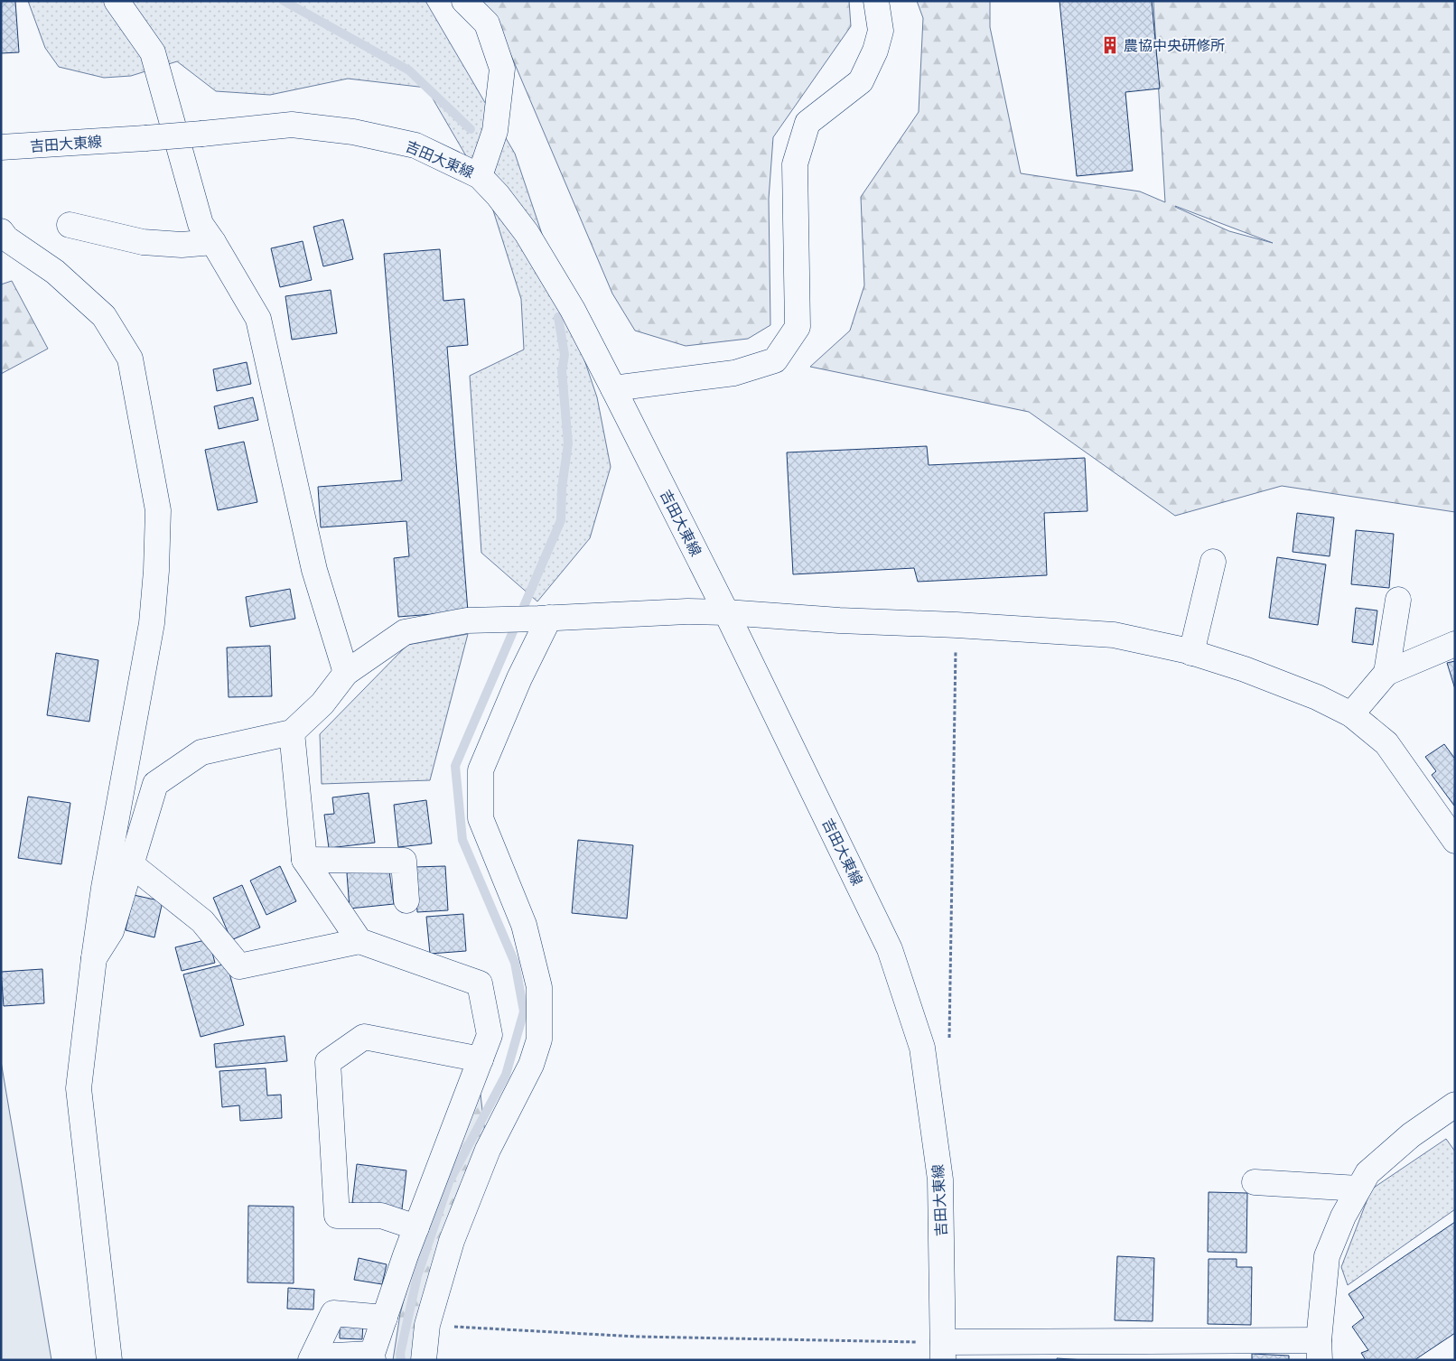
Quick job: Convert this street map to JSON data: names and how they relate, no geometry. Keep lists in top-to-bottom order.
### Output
{
  "streets": {
    "street": ["吉田大東線"]
  },
  "places": {
    "building": ["農協中央研修所"]
  }
}
